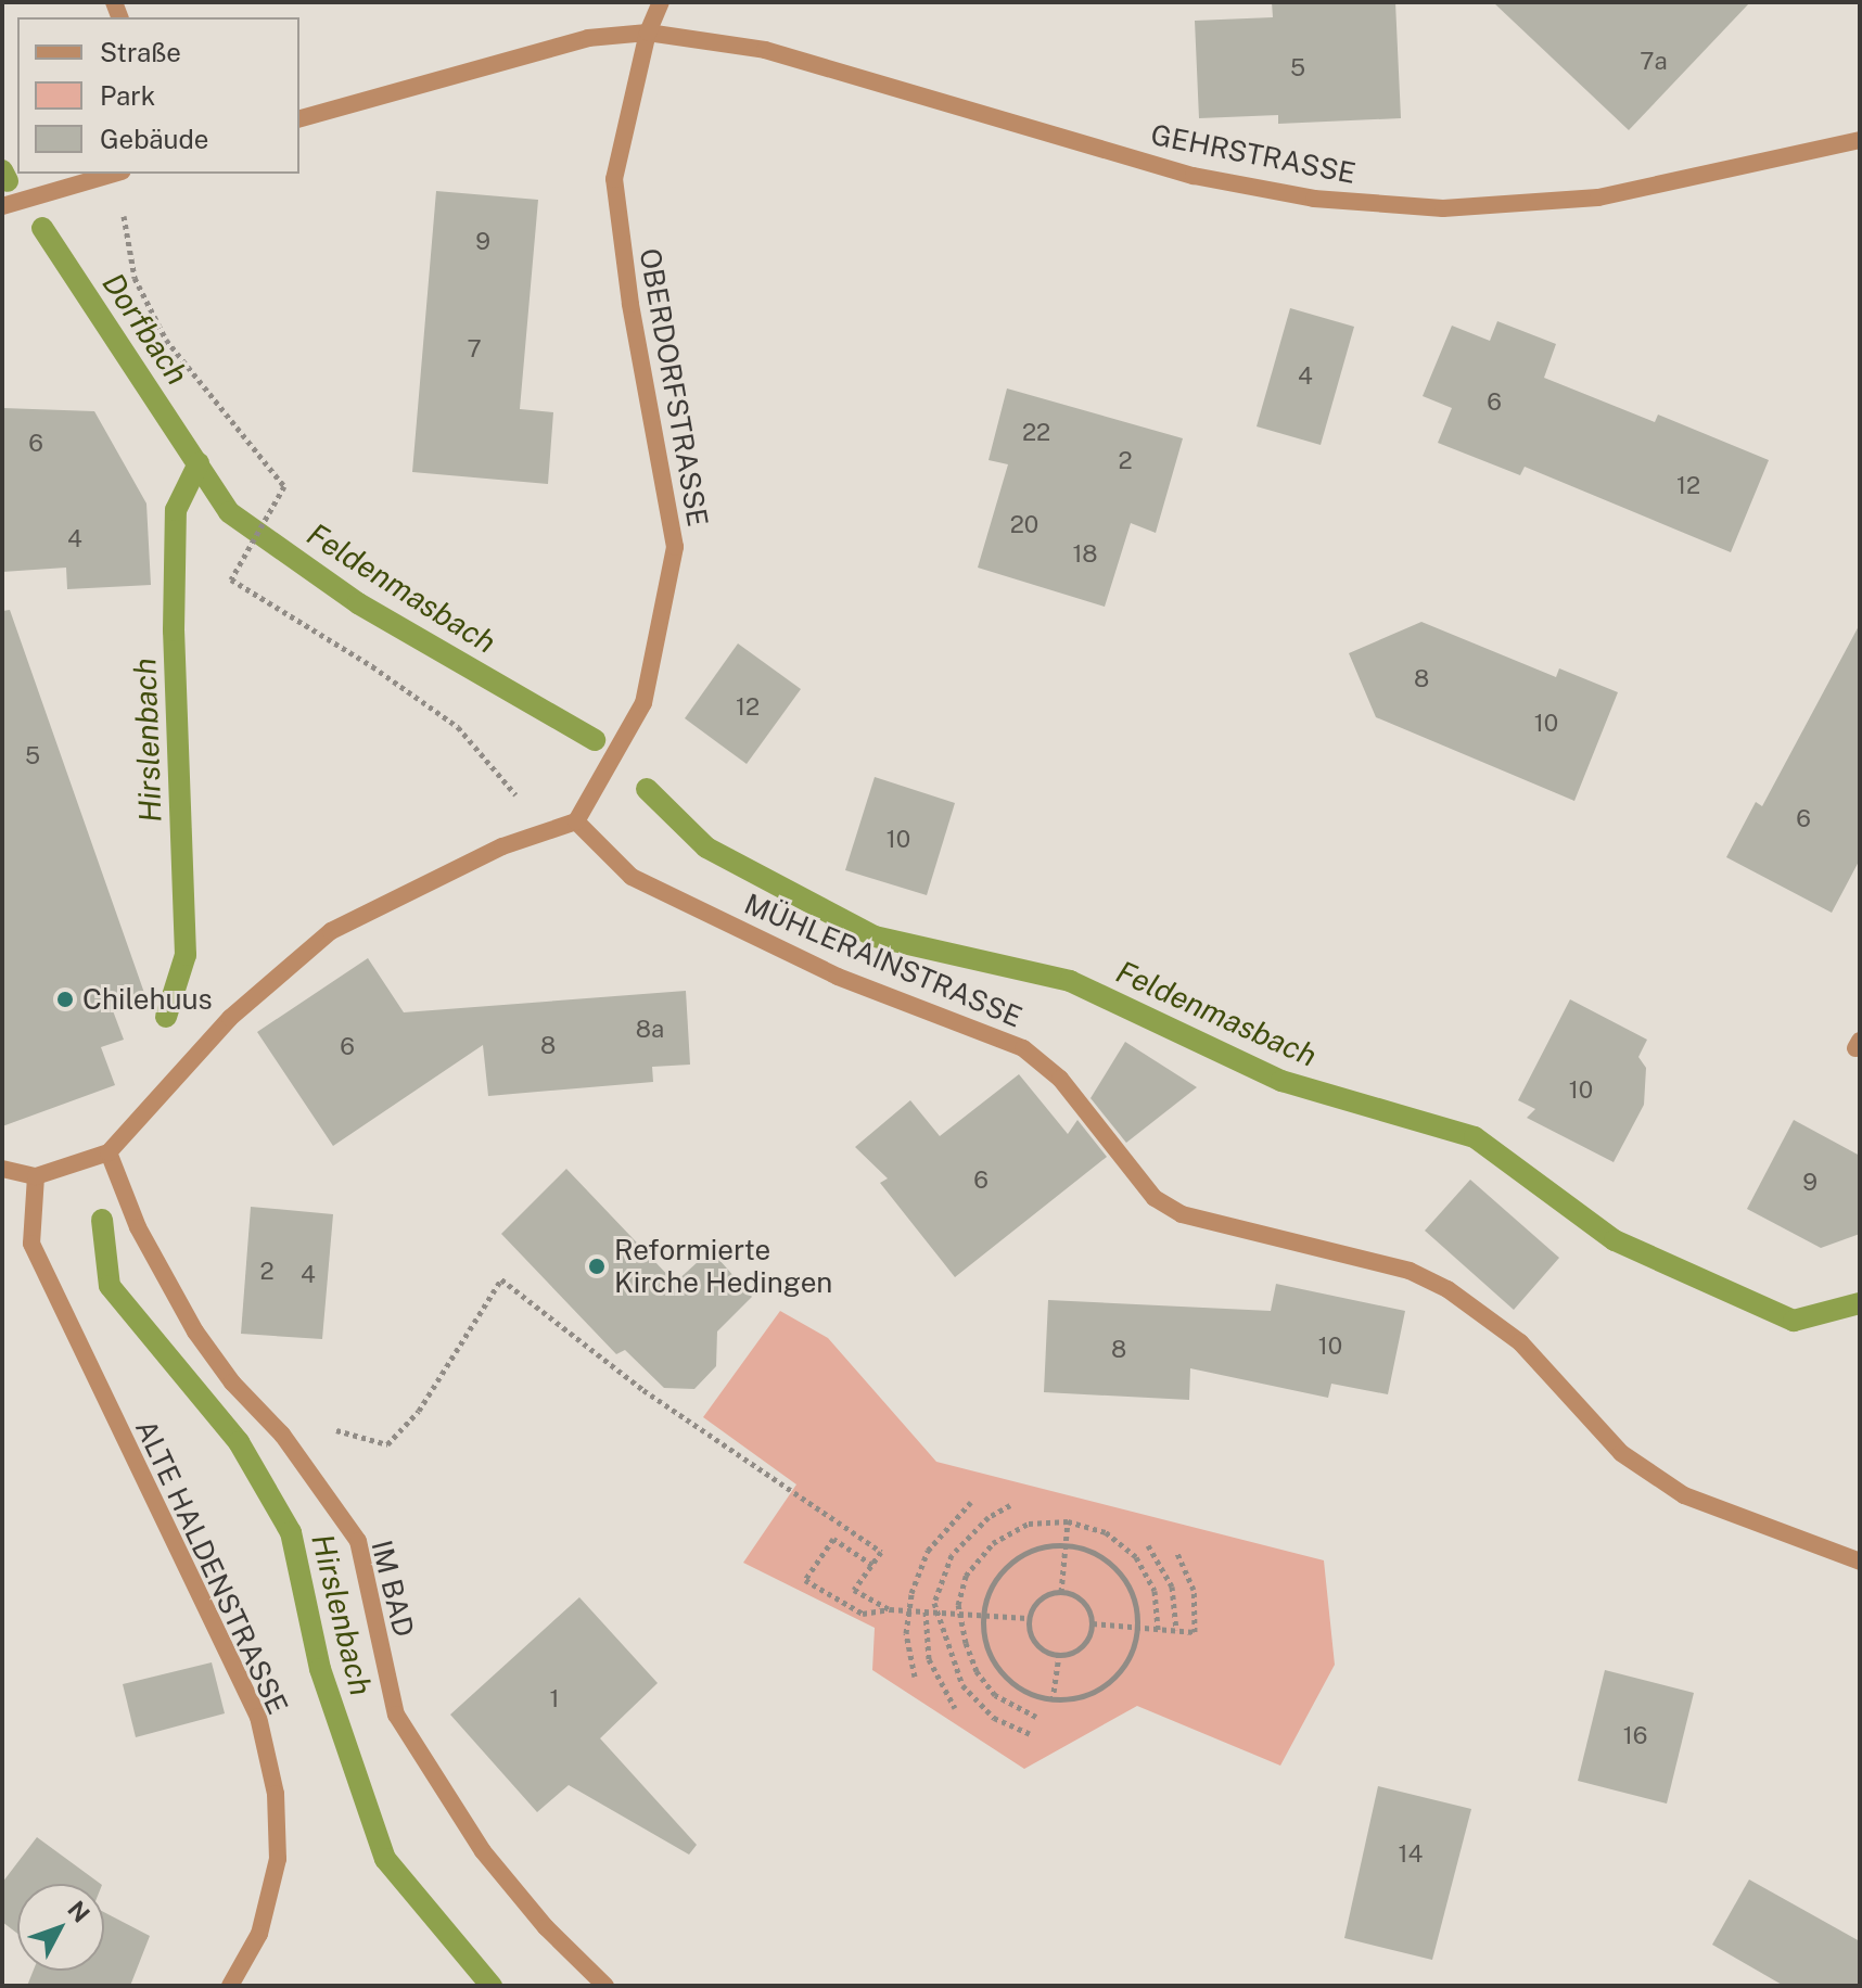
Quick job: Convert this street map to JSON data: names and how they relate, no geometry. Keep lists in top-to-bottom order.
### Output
{
  "streets": {
    "street": [
      "GEHRSTRASSE",
      "OBERDORFSTRASSE",
      "MÜHLERAINSTRASSE",
      "ALTE HALDENSTRASSE",
      "IM BAD"
    ]
  },
  "crossings": [
    ["GEHRSTRASSE", "OBERDORFSTRASSE"],
    ["OBERDORFSTRASSE", "MÜHLERAINSTRASSE"]
  ],
  "water": ["Dorfbach", "Feldenmasbach", "Hirslenbach"],
  "places": ["Chilehuus", "Reformierte Kirche Hedingen"],
  "house_numbers": [
    "7a",
    "5",
    "9",
    "7",
    "4",
    "6",
    "22",
    "6",
    "2",
    "12",
    "20",
    "4",
    "18",
    "8",
    "12",
    "10",
    "5",
    "6",
    "10",
    "8a",
    "8",
    "6",
    "10",
    "6",
    "9",
    "2",
    "4",
    "10",
    "8",
    "1",
    "16",
    "14"
  ],
  "legend": ["Straße", "Park", "Gebäude"],
  "north": "top right"
}
